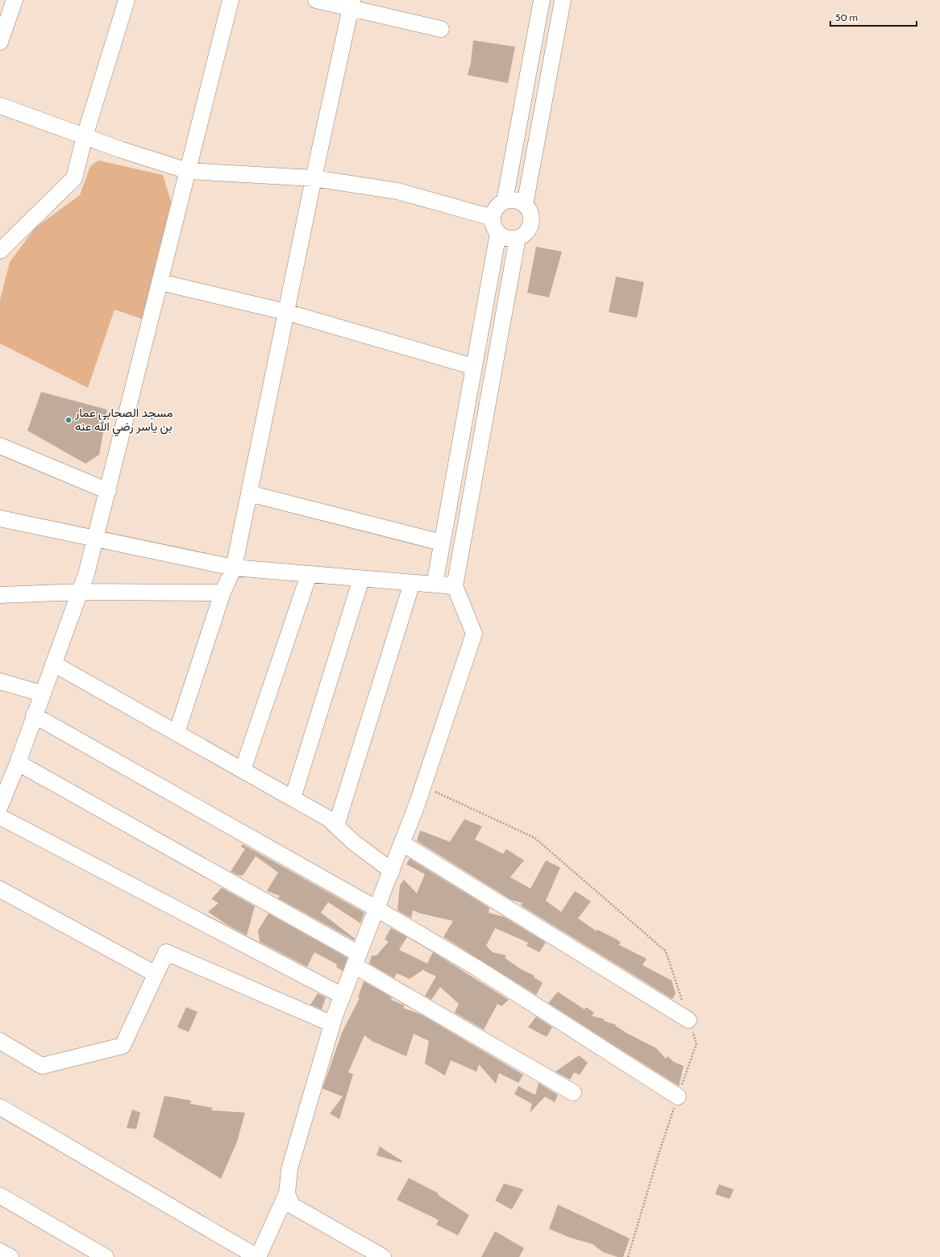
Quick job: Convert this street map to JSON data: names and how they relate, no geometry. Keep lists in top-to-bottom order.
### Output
{
  "places": ["مسجد الصحابي عمار بن ياسر رضي الله عنه"],
  "scale_bar": "50 m"
}
